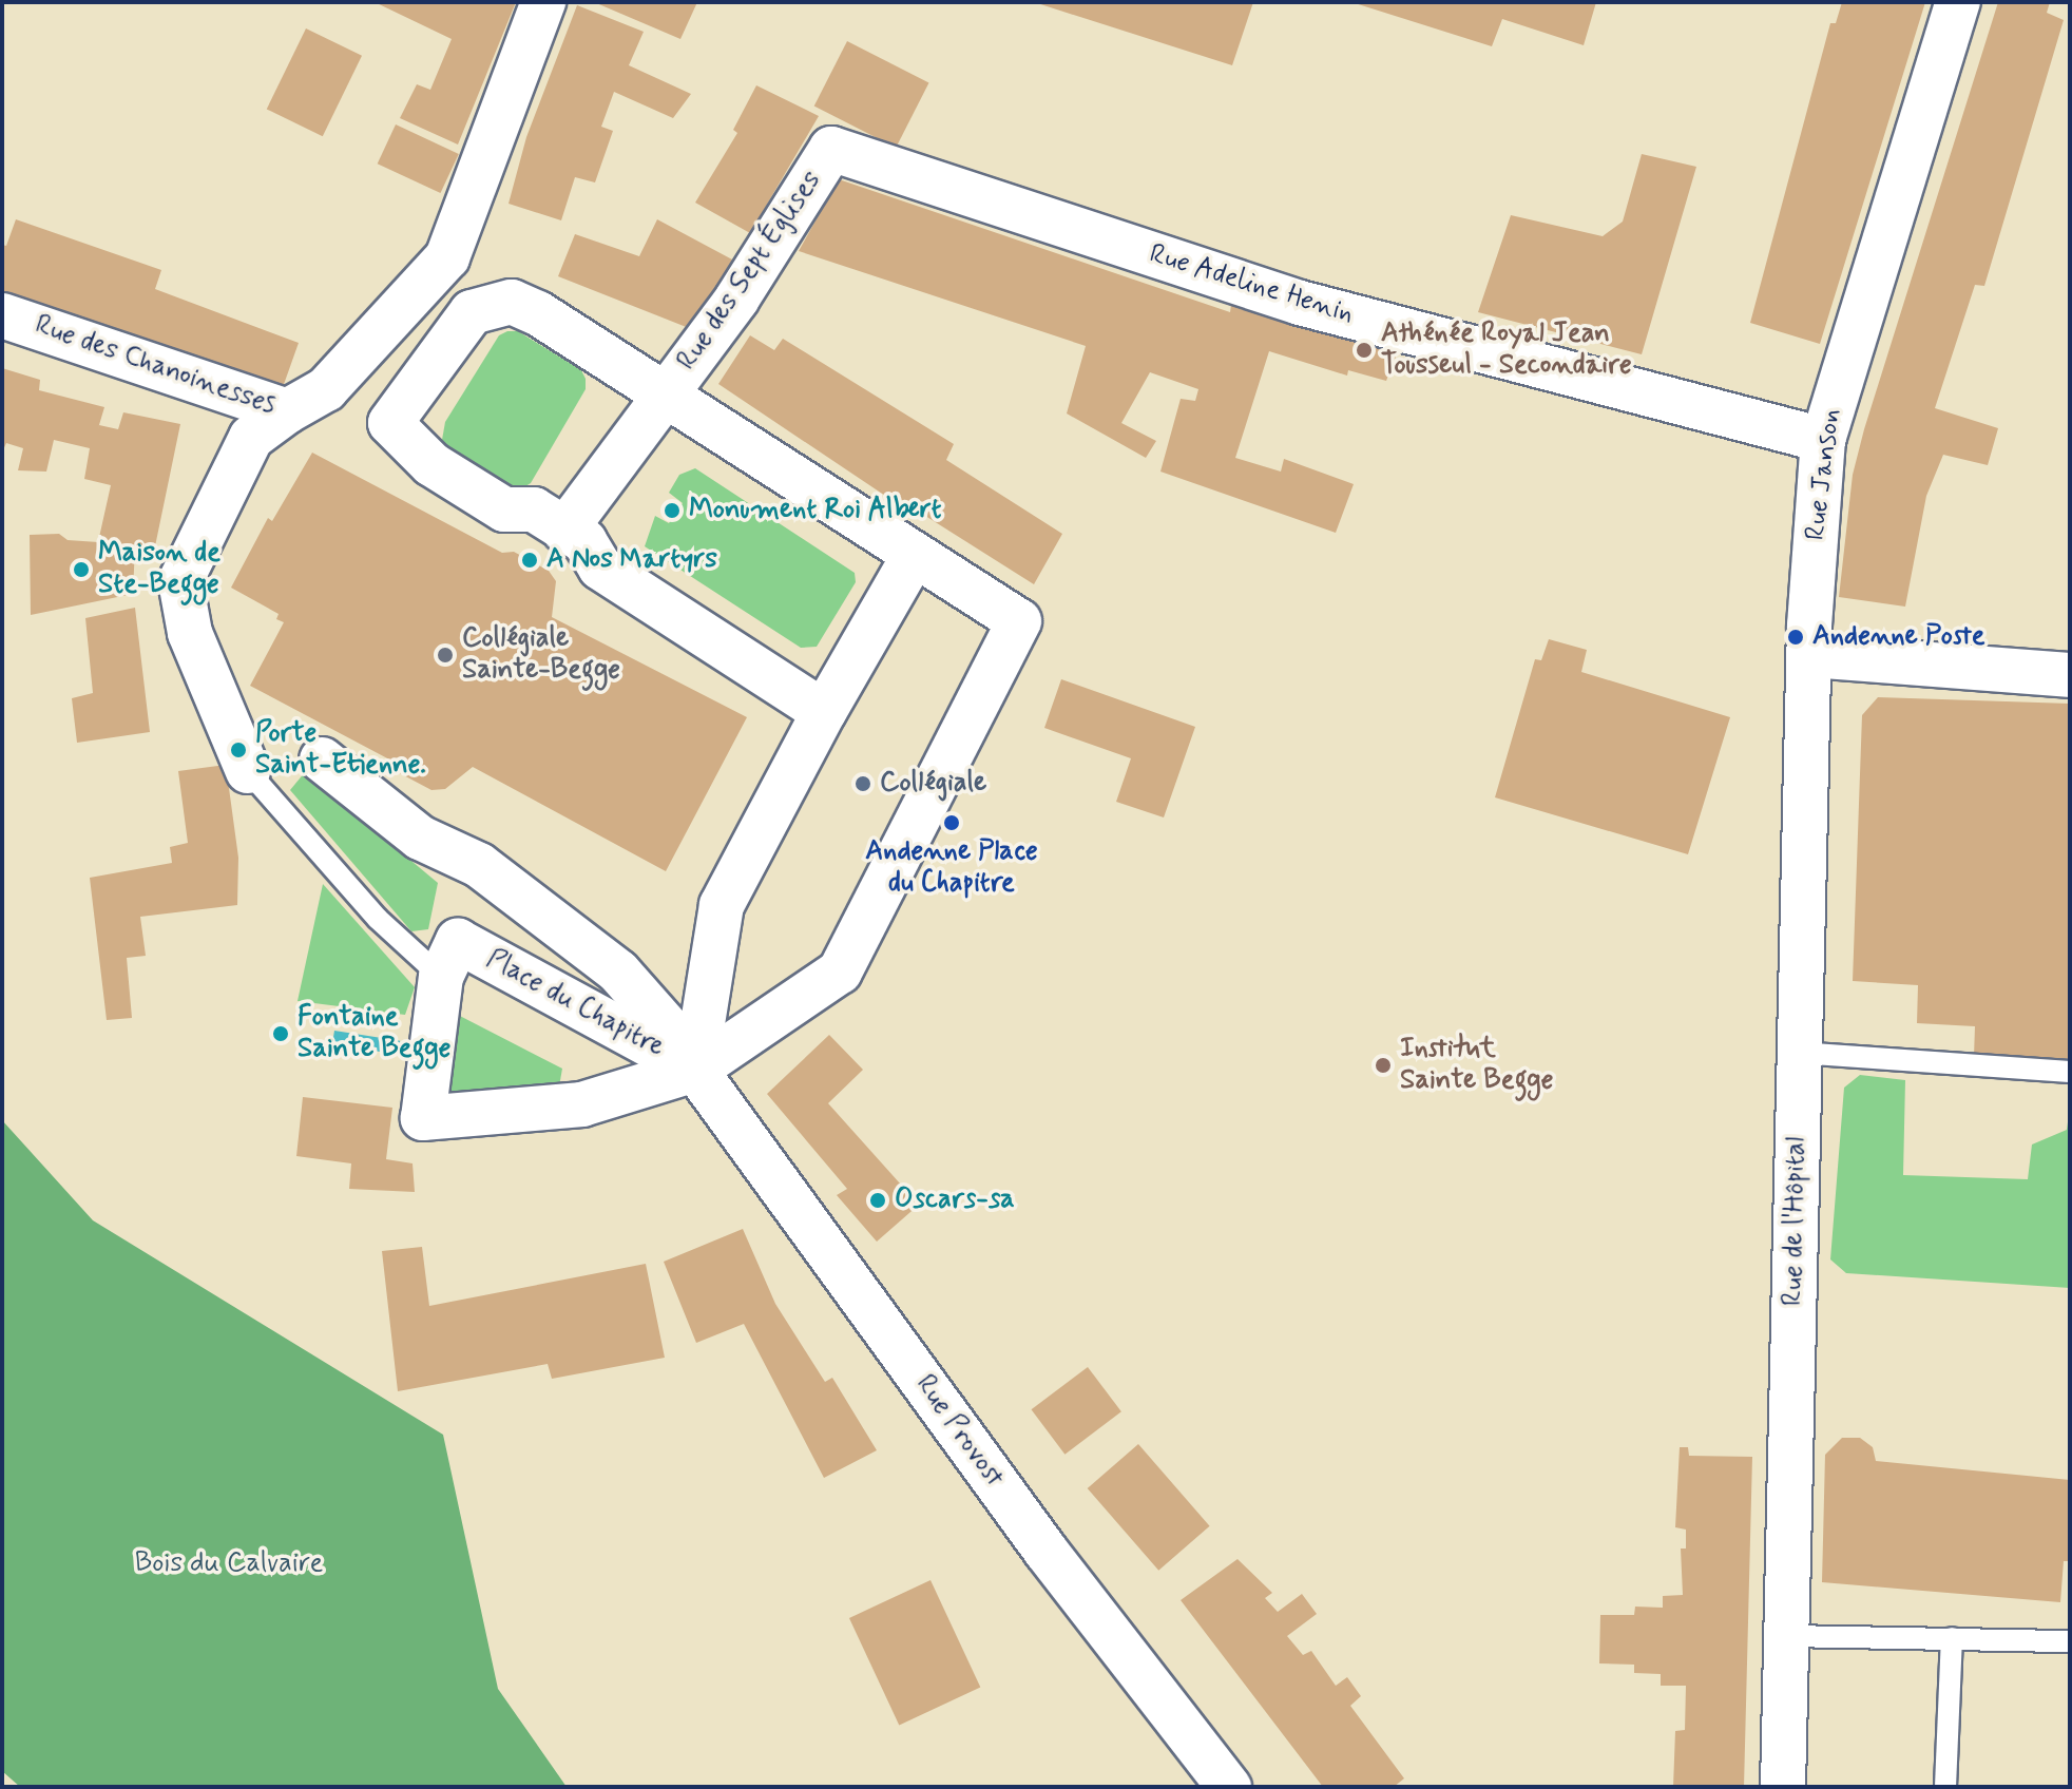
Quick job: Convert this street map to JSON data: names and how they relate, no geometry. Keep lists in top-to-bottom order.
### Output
{
  "streets": {
    "street": [
      "Rue des Sept Églises",
      "Rue Adeline Henin",
      "Rue des Chanoinesses",
      "Rue Janson",
      "Place du Chapitre",
      "Rue de l'Hôpital",
      "Rue Provost"
    ]
  },
  "crossings": [
    ["Rue des Sept Églises", "Rue Adeline Henin"],
    ["Rue des Sept Églises", "Place du Chapitre"],
    ["Rue Adeline Henin", "Rue Janson"],
    ["Rue Janson", "Rue de l'Hôpital"],
    ["Place du Chapitre", "Rue Provost"]
  ],
  "parks": ["Bois du Calvaire"],
  "places": [
    "Athénée Royal Jean Tousseul - Secondaire",
    "Monument Roi Albert",
    "A Nos Martyrs",
    "Maison de Ste-Begge",
    "Andenne Poste",
    "Collégiale Sainte-Begge",
    "Porte Saint-Etienne.",
    "Collégiale",
    "Andenne Place du Chapitre",
    "Fontaine Sainte Begge",
    "Institut Sainte Begge",
    "Oscars-sa"
  ]
}
